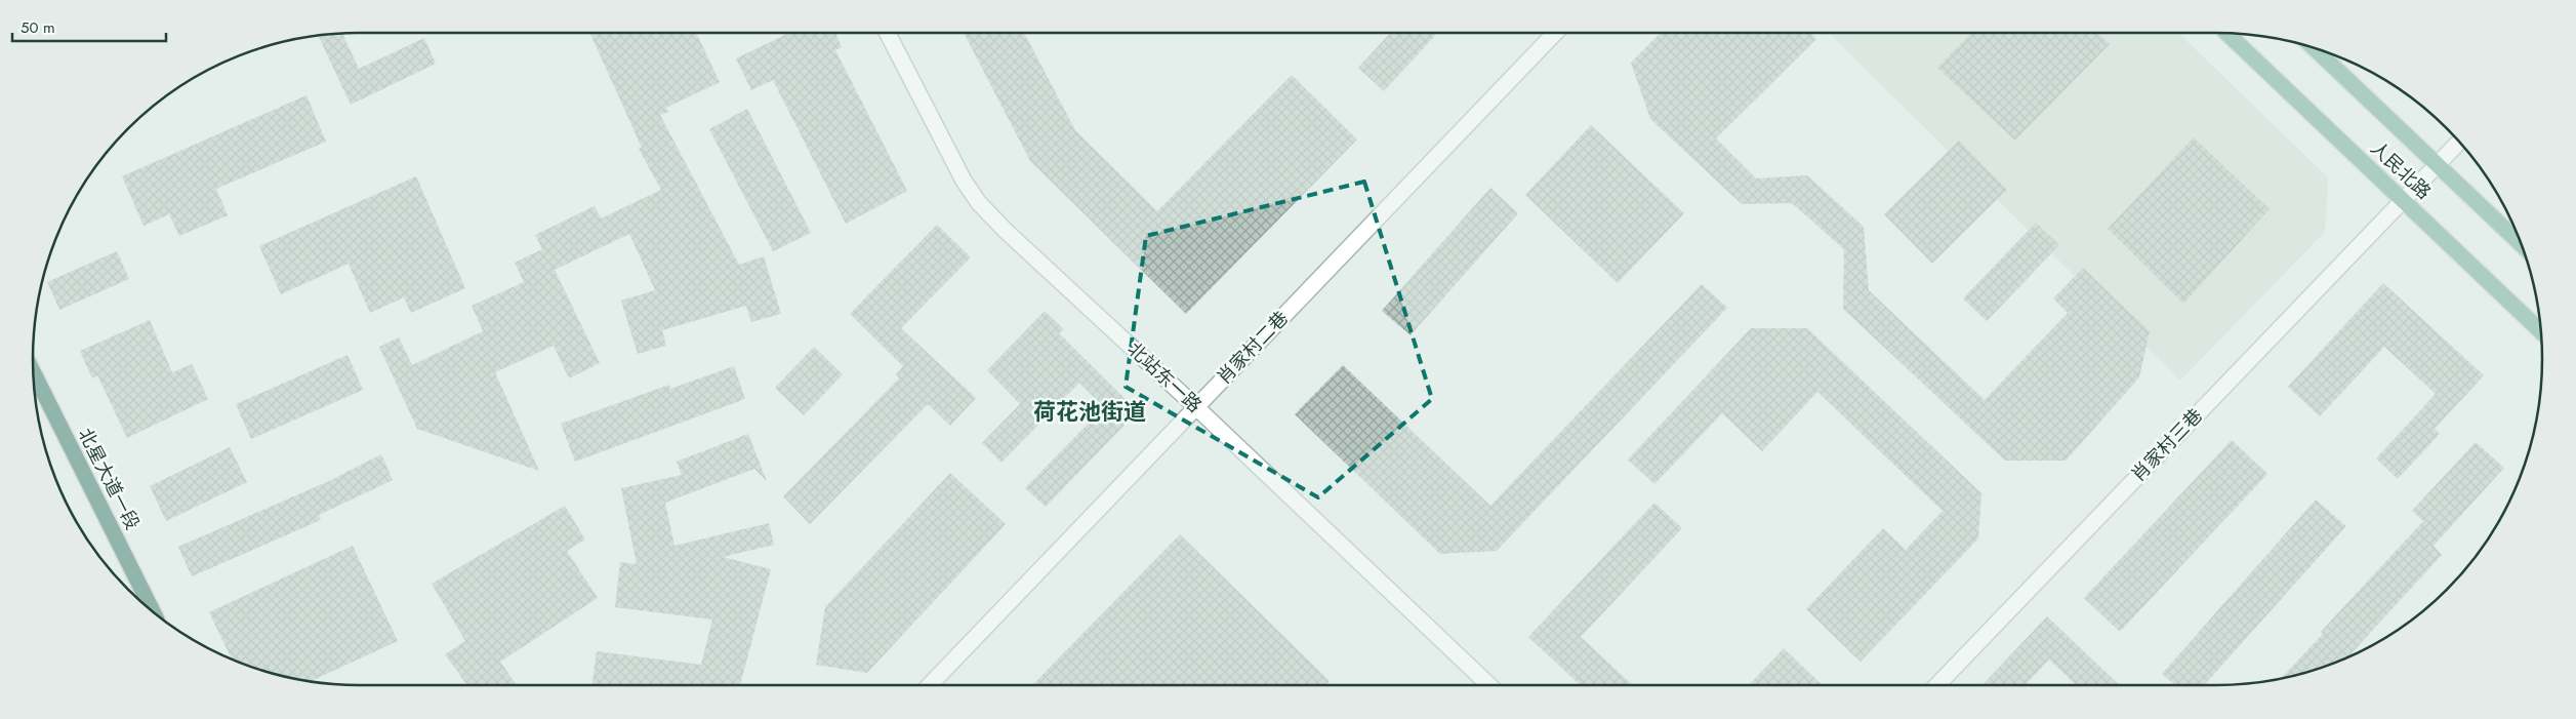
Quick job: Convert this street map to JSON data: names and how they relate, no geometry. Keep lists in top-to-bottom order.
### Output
{
  "streets": {
    "highway": ["北星大道一段"],
    "main road": ["人民北路"],
    "street": ["肖家村二巷", "北站东一路", "肖家村三巷"]
  },
  "crossings": [
    ["人民北路", "肖家村三巷"],
    ["肖家村二巷", "北站东一路"]
  ],
  "districts": ["荷花池街道"],
  "scale_bar": "50 m"
}
